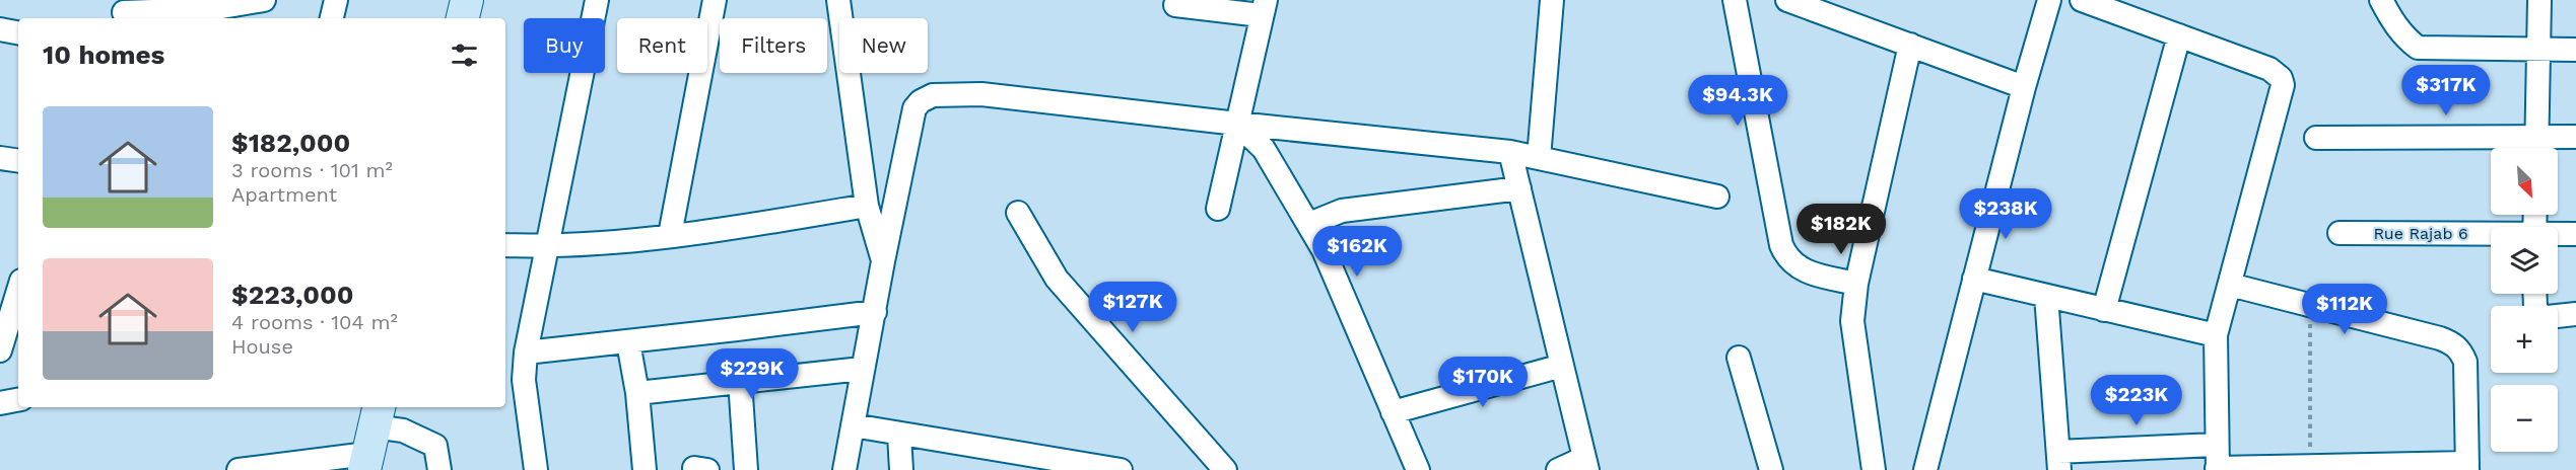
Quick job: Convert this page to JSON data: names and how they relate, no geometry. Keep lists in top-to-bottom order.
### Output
{
  "streets": {
    "street": ["Rue Rajab 6"]
  },
  "north": "bottom right",
  "page": {
    "chip": [
      "Buy",
      "Rent",
      "Filters",
      "New"
    ],
    "heading": "10 homes",
    "price": [
      "$317K",
      "$94.3K",
      "$238K",
      "$182K",
      "$162K",
      "$127K",
      "$112K",
      "$229K",
      "$170K",
      "$223K"
    ],
    "list": [
      {
        "name": "$182,000",
        "note": "3 rooms · 101 m² · Apartment"
      },
      {
        "name": "$223,000",
        "note": "4 rooms · 104 m² · House"
      }
    ],
    "map_buttons": ["+", "−"]
  }
}
